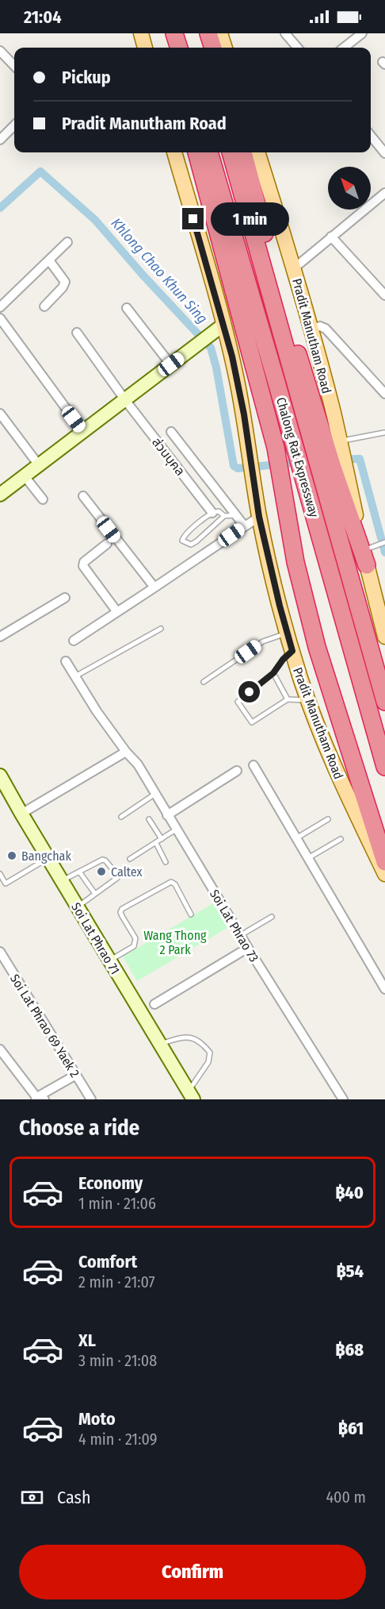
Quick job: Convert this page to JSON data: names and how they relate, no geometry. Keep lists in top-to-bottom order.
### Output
{
  "streets": {
    "highway": ["Chalong Rat Expressway"],
    "main road": ["Pradit Manutham Road"],
    "street": [
      "ส่วนบุคล",
      "Soi Lat Phrao 73",
      "Soi Lat Phrao 71",
      "Soi Lat Phrao 69 Yaek 2"
    ]
  },
  "water": ["Khlong Chao Khun Sing"],
  "parks": ["Wang Thong 2 Park"],
  "places": ["Bangchak", "Caltex"],
  "north": "top left",
  "page": {
    "status": "21:04",
    "banner": ["Pickup", "Pradit Manutham Road"],
    "bubble": "1 min",
    "heading": "Choose a ride",
    "list": [
      {
        "name": "Economy",
        "note": "1 min · 21:06",
        "value": "฿40"
      },
      {
        "name": "Comfort",
        "note": "2 min · 21:07",
        "value": "฿54"
      },
      {
        "name": "XL",
        "note": "3 min · 21:08",
        "value": "฿68"
      },
      {
        "name": "Moto",
        "note": "4 min · 21:09",
        "value": "฿61"
      }
    ],
    "pay": ["Cash", "400 m"],
    "buttons": "Confirm"
  }
}
